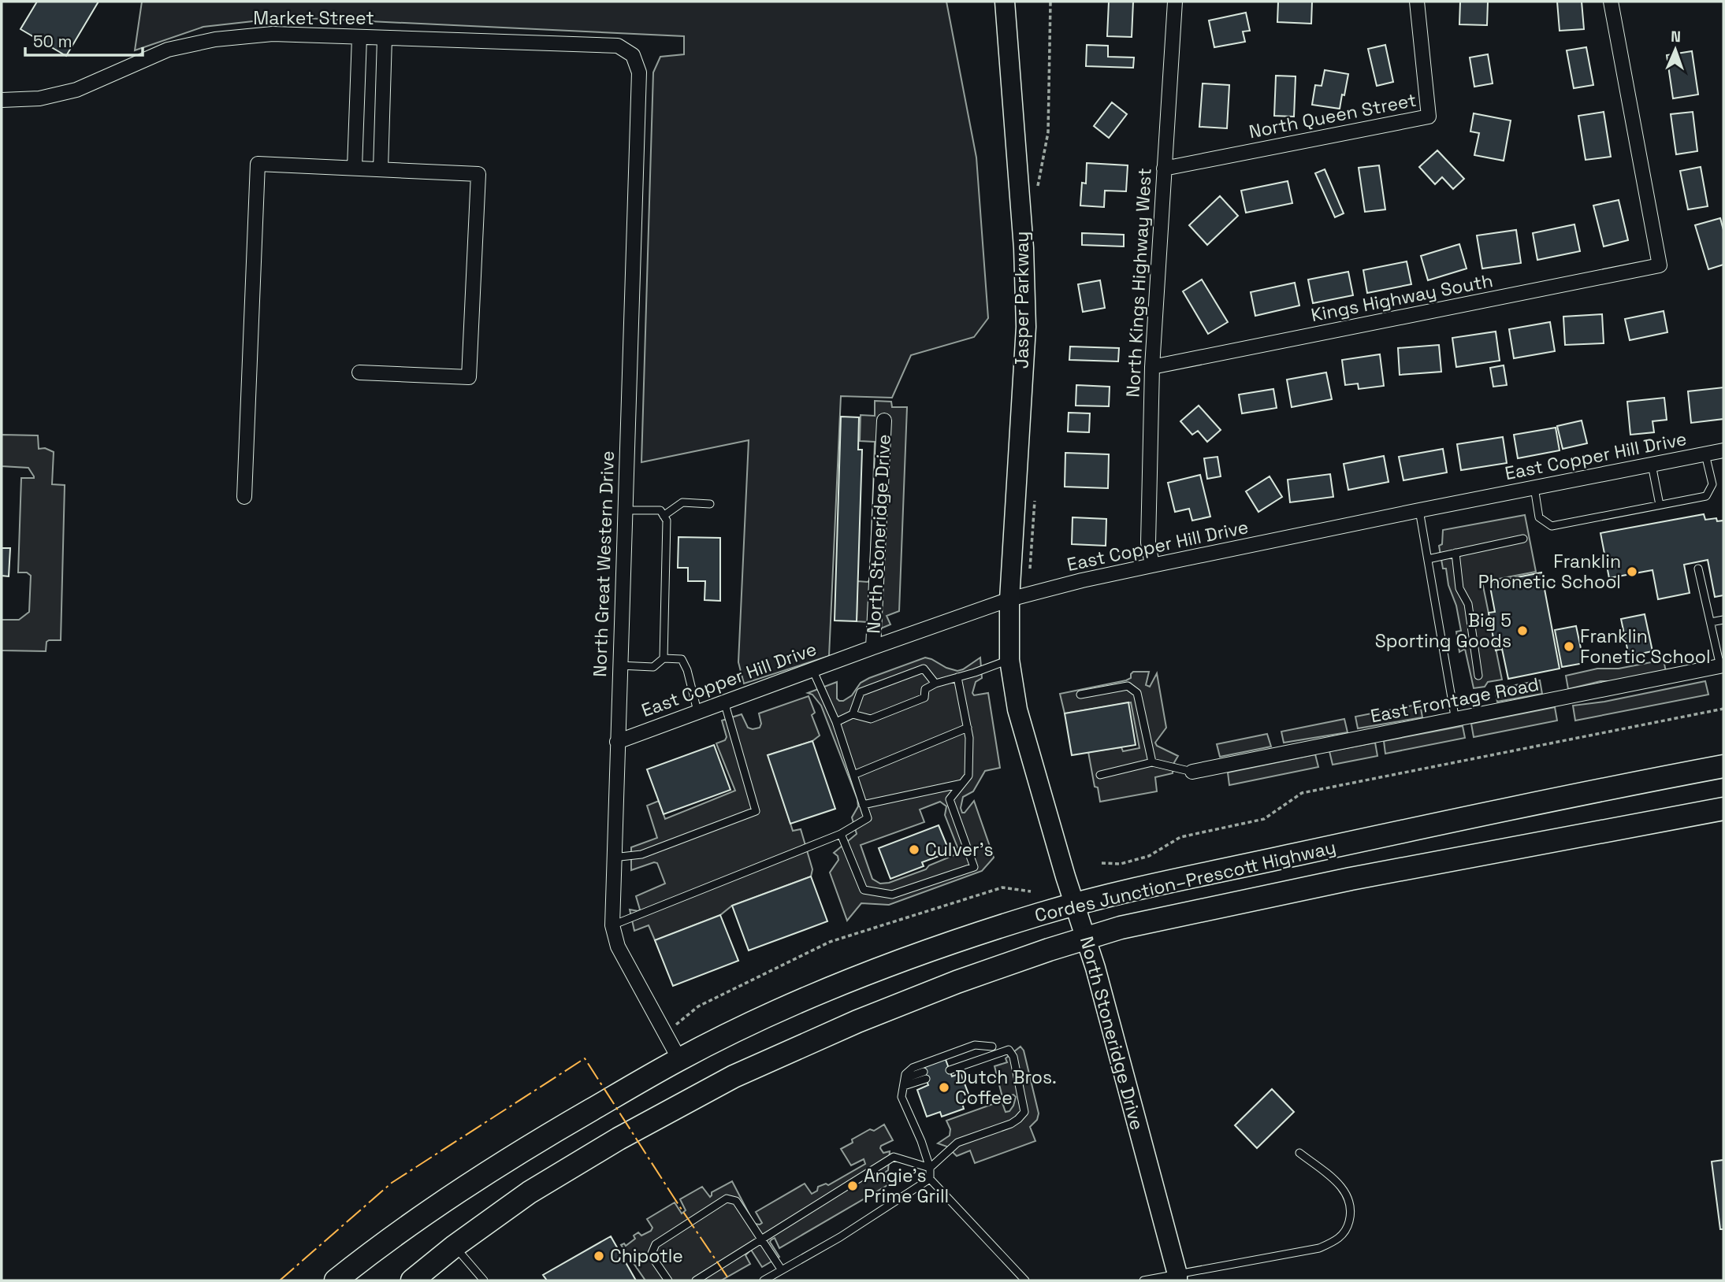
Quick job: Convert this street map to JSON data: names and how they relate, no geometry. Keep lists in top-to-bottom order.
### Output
{
  "streets": {
    "main road": ["Jasper Parkway", "North Stoneridge Drive", "Cordes Junction–Prescott Highway"],
    "street": [
      "Market Street",
      "North Queen Street",
      "North Kings Highway West",
      "Kings Highway South",
      "East Copper Hill Drive",
      "North Great Western Drive",
      "East Frontage Road"
    ]
  },
  "crossings": [
    ["Market Street", "North Great Western Drive"],
    ["North Queen Street", "North Kings Highway West"],
    ["North Kings Highway West", "Kings Highway South"],
    ["North Kings Highway West", "East Copper Hill Drive"],
    ["Jasper Parkway", "East Copper Hill Drive"],
    ["Jasper Parkway", "North Stoneridge Drive"],
    ["East Copper Hill Drive", "North Stoneridge Drive"],
    ["East Copper Hill Drive", "North Great Western Drive"],
    ["North Stoneridge Drive", "Cordes Junction–Prescott Highway"],
    ["North Great Western Drive", "Cordes Junction–Prescott Highway"]
  ],
  "places": [
    "Franklin Phonetic School",
    "Big 5 Sporting Goods",
    "Franklin Fonetic School",
    "Culver's",
    "Dutch Bros. Coffee",
    "Angie's Prime Grill",
    "Chipotle"
  ],
  "scale_bar": "50 m",
  "north": "top"
}
